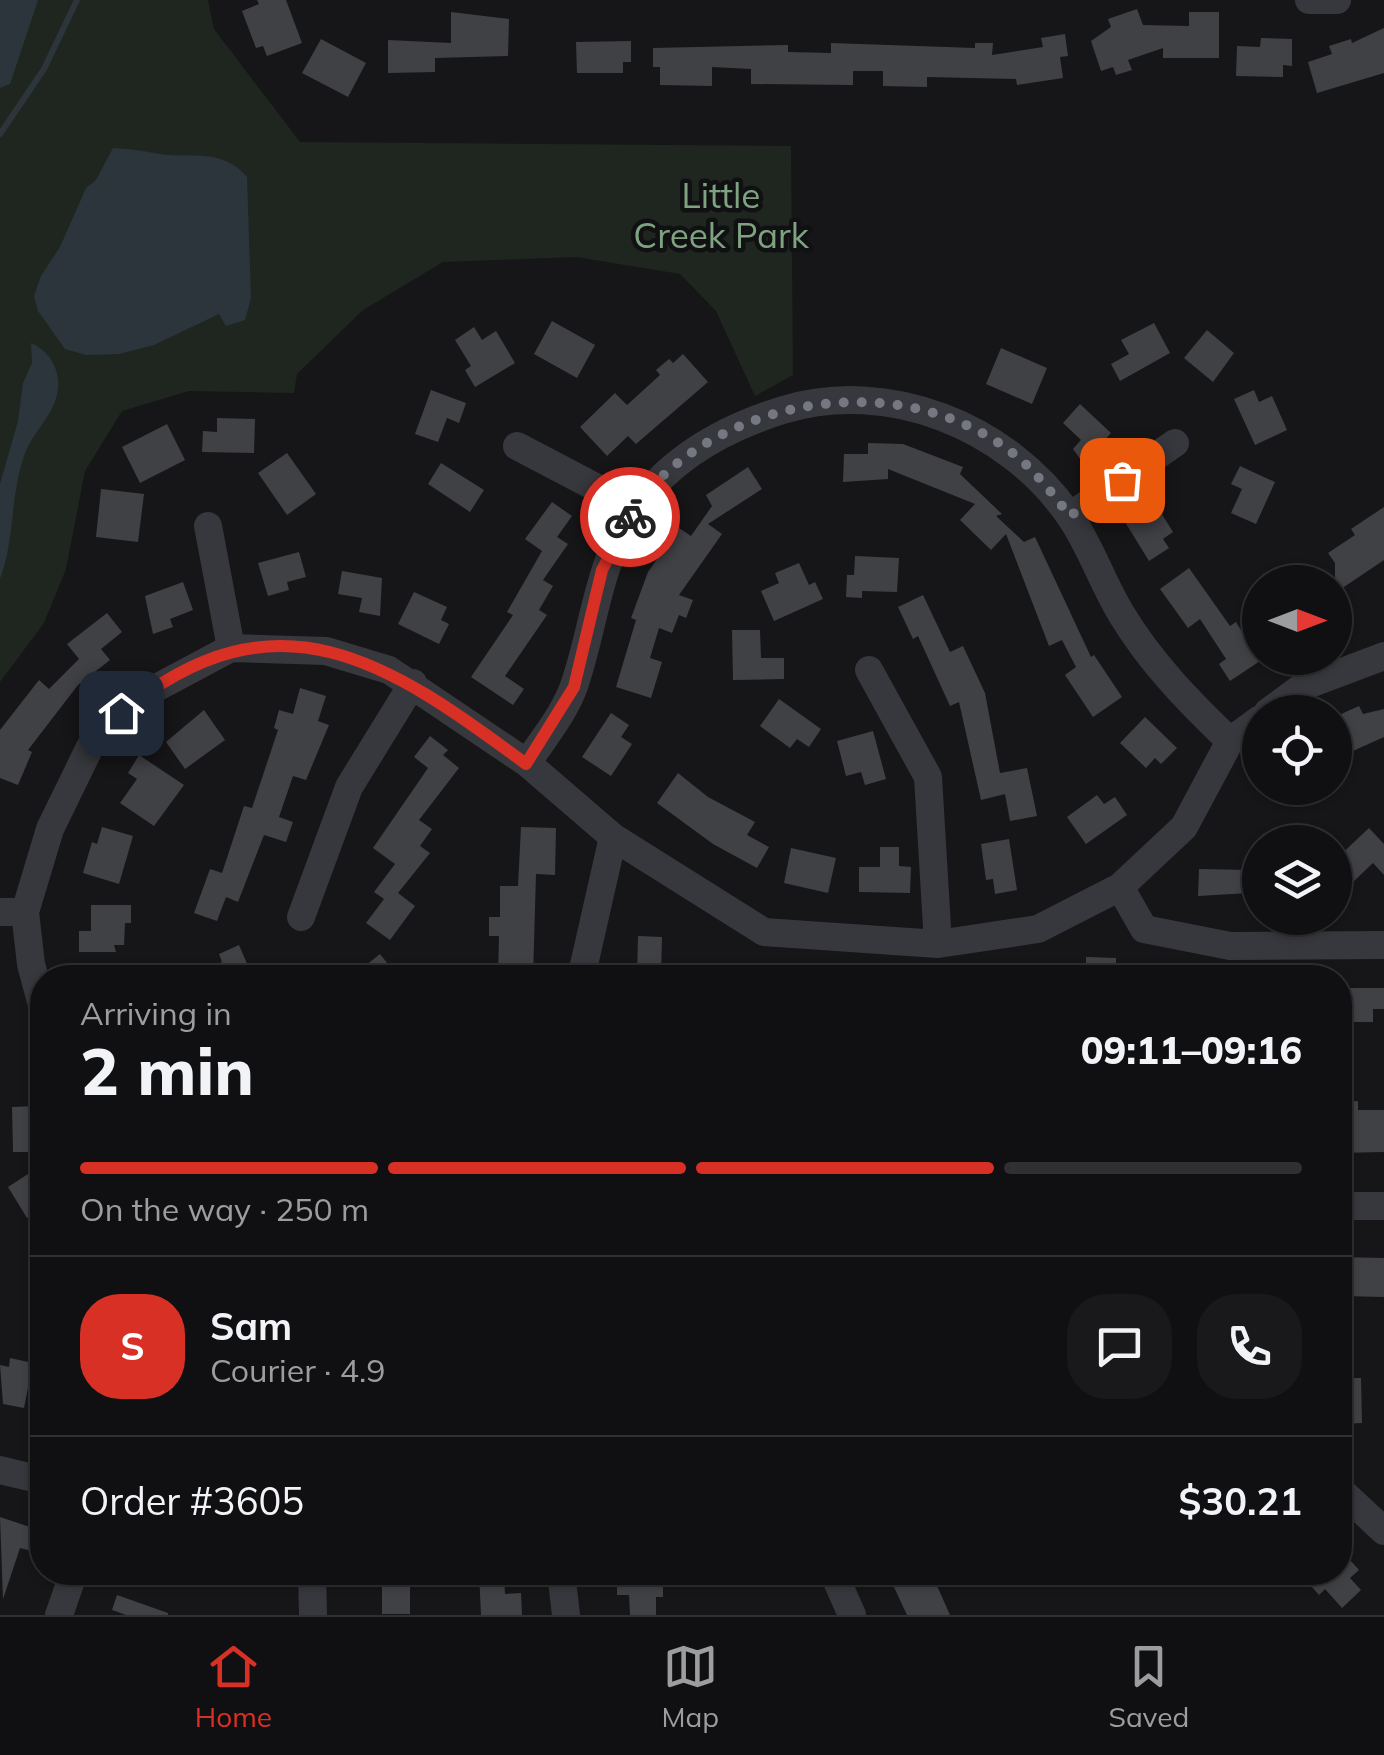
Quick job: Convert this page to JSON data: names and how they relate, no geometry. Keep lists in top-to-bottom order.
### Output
{
  "parks": ["Little Creek Park"],
  "north": "right",
  "page": {
    "heading": ["2 min", "Arriving in", "09:11–09:16"],
    "panel": [
      "Sam",
      "Courier · 4.9",
      "Order #3605",
      "$30.21"
    ],
    "bar": "On the way · 250 m",
    "round": "S",
    "tabs": ["Home", "Map", "Saved"]
  }
}
